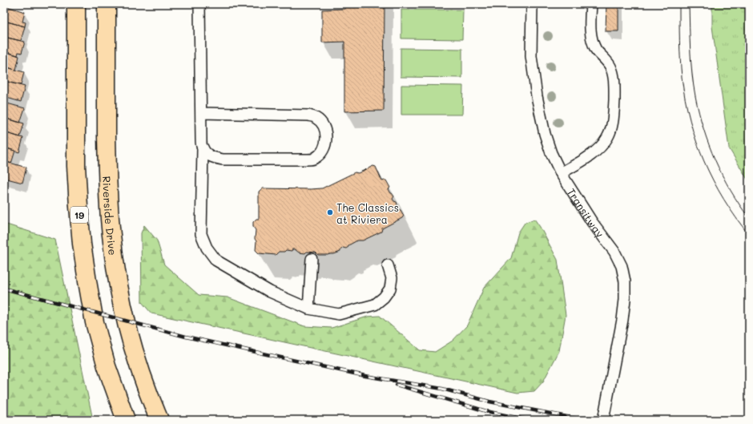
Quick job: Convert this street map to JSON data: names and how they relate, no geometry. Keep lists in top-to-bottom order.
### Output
{
  "streets": {
    "main road": ["19", "Riverside Drive"],
    "lane": ["Transitway"]
  },
  "places": ["The Classics at Riviera"]
}
